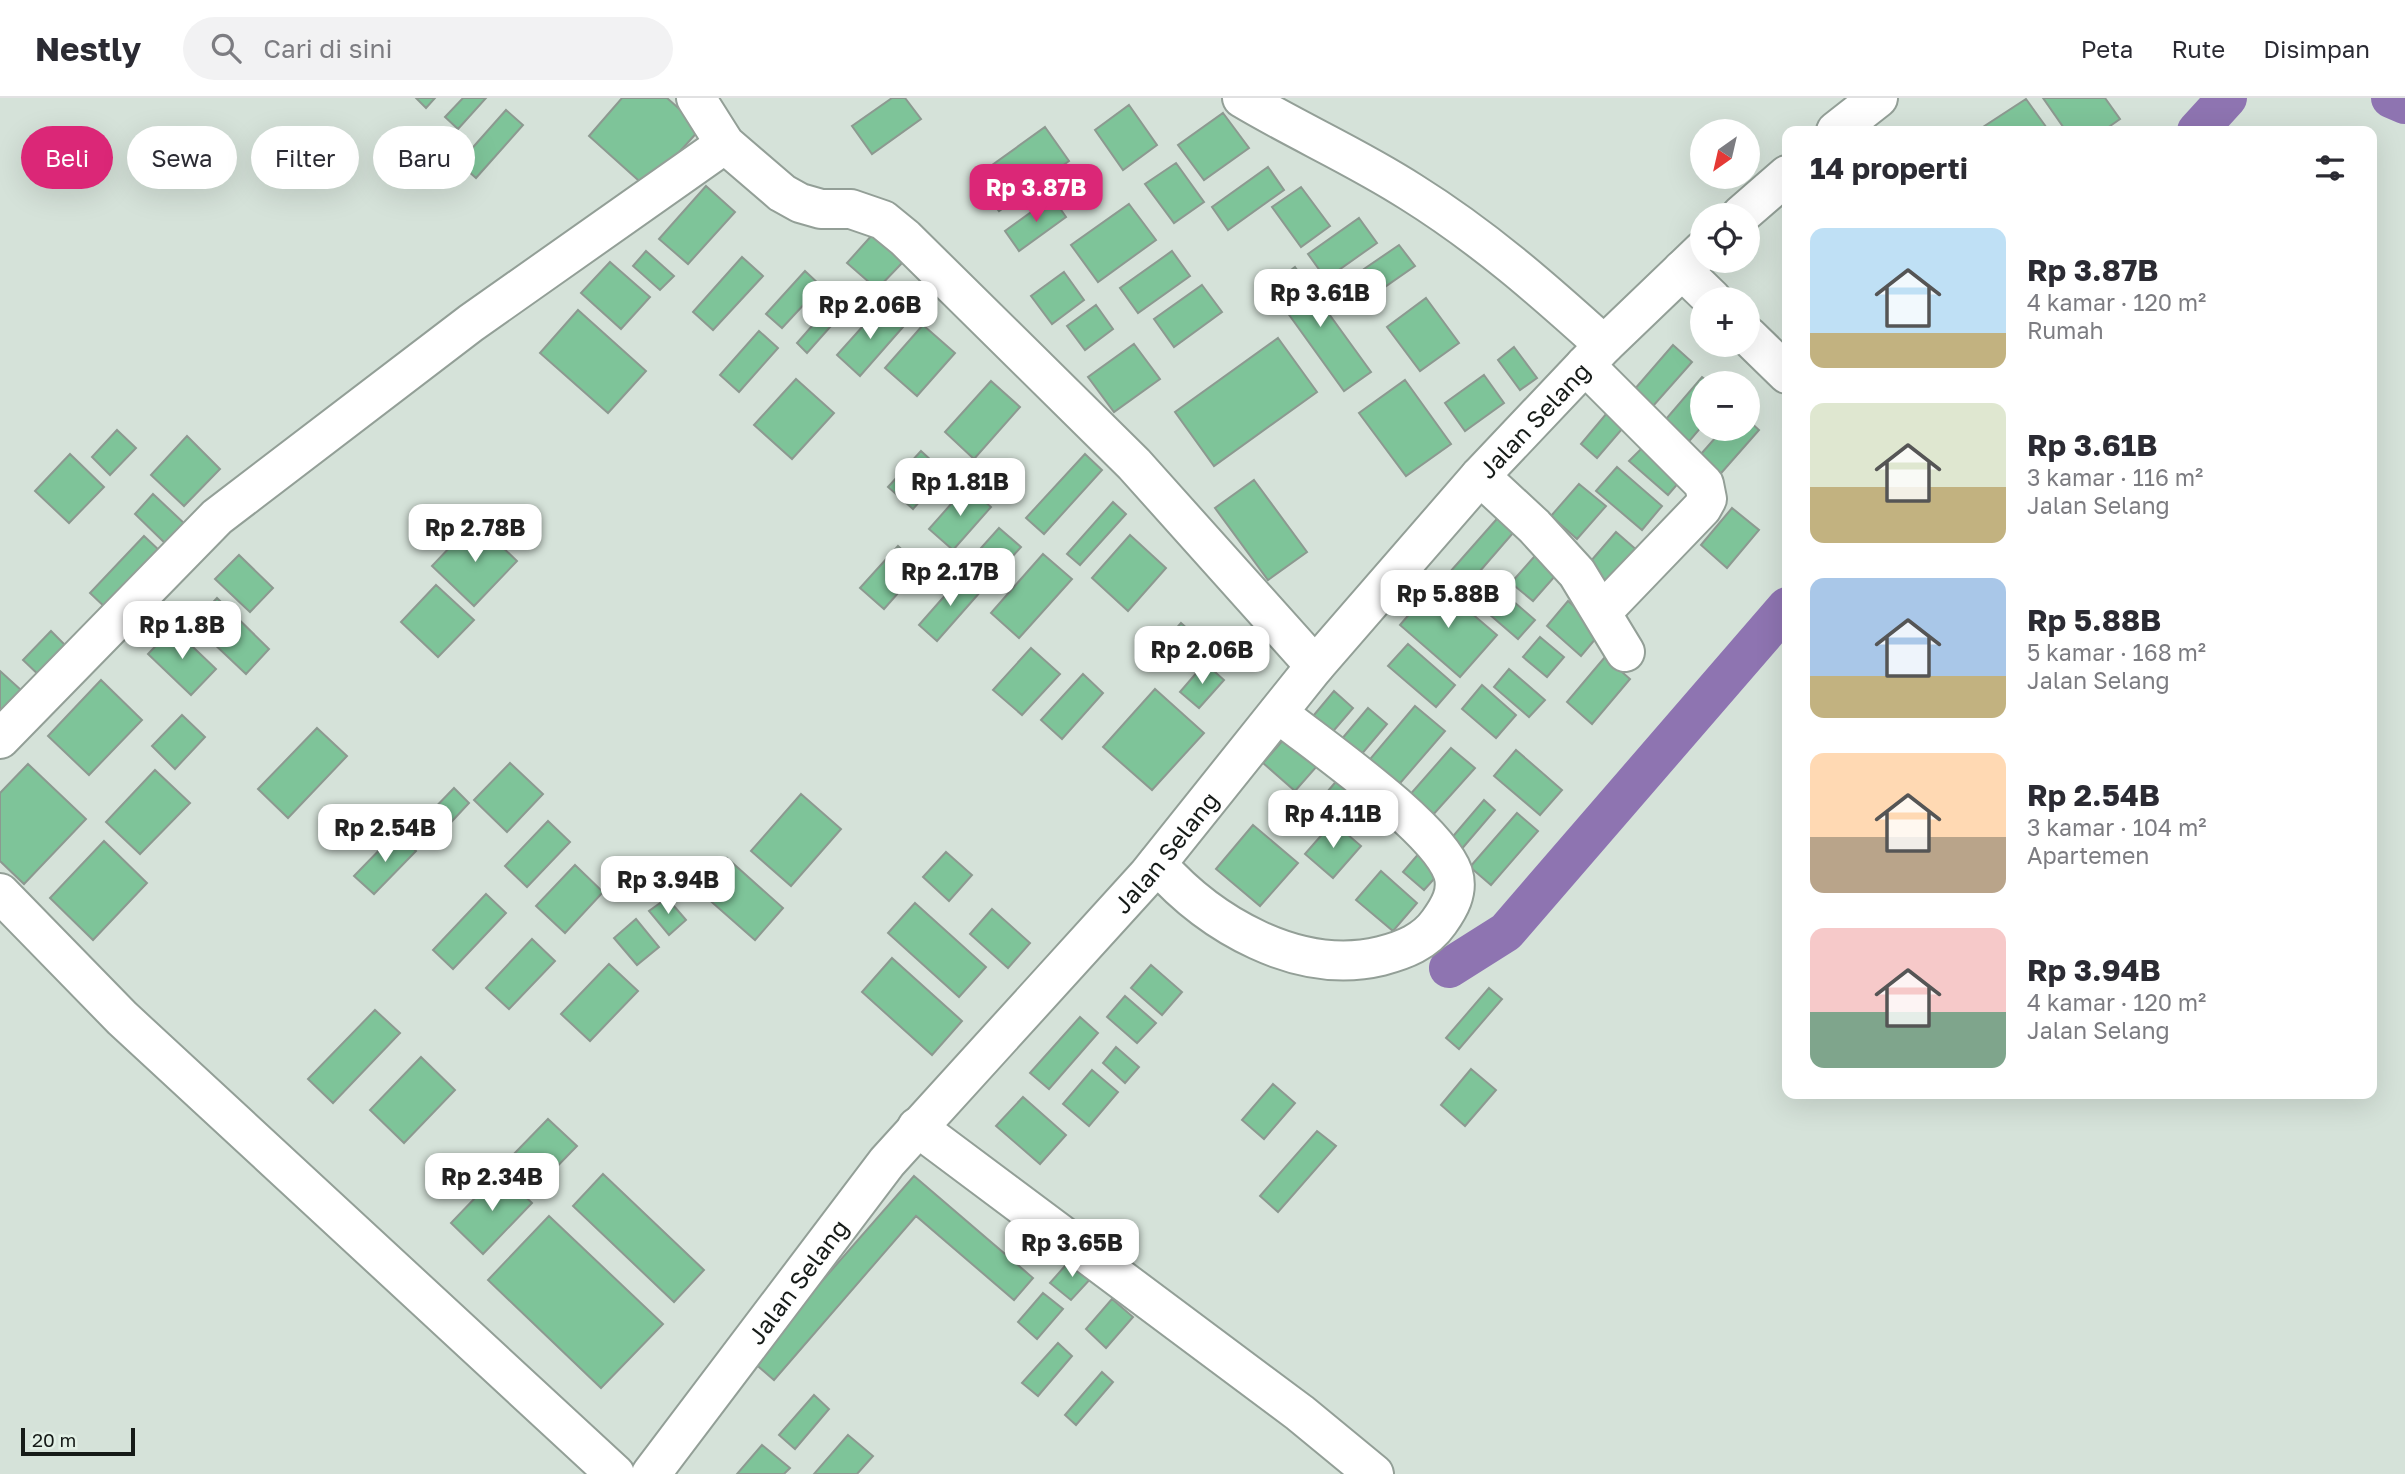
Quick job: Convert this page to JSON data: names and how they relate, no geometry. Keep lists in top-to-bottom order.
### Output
{
  "streets": {
    "street": ["Jalan Selang"]
  },
  "scale_bar": "20 m",
  "north": "bottom left",
  "page": {
    "header": "Nestly",
    "search": "Cari di sini",
    "nav": ["Peta", "Rute", "Disimpan"],
    "map_buttons": ["+", "−"],
    "chip": [
      "Beli",
      "Sewa",
      "Filter",
      "Baru"
    ],
    "heading": "14 properti",
    "price": [
      "Rp 3.87B",
      "Rp 3.61B",
      "Rp 2.06B",
      "Rp 1.81B",
      "Rp 2.78B",
      "Rp 2.17B",
      "Rp 5.88B",
      "Rp 1.8B",
      "Rp 2.06B",
      "Rp 4.11B",
      "Rp 2.54B",
      "Rp 3.94B",
      "Rp 2.34B",
      "Rp 3.65B"
    ],
    "list": [
      {
        "name": "Rp 3.87B",
        "note": "4 kamar · 120 m² · Rumah"
      },
      {
        "name": "Rp 3.61B",
        "note": "3 kamar · 116 m² · Jalan Selang"
      },
      {
        "name": "Rp 5.88B",
        "note": "5 kamar · 168 m² · Jalan Selang"
      },
      {
        "name": "Rp 2.54B",
        "note": "3 kamar · 104 m² · Apartemen"
      },
      {
        "name": "Rp 3.94B",
        "note": "4 kamar · 120 m² · Jalan Selang"
      }
    ],
    "scale": "20 m"
  }
}
